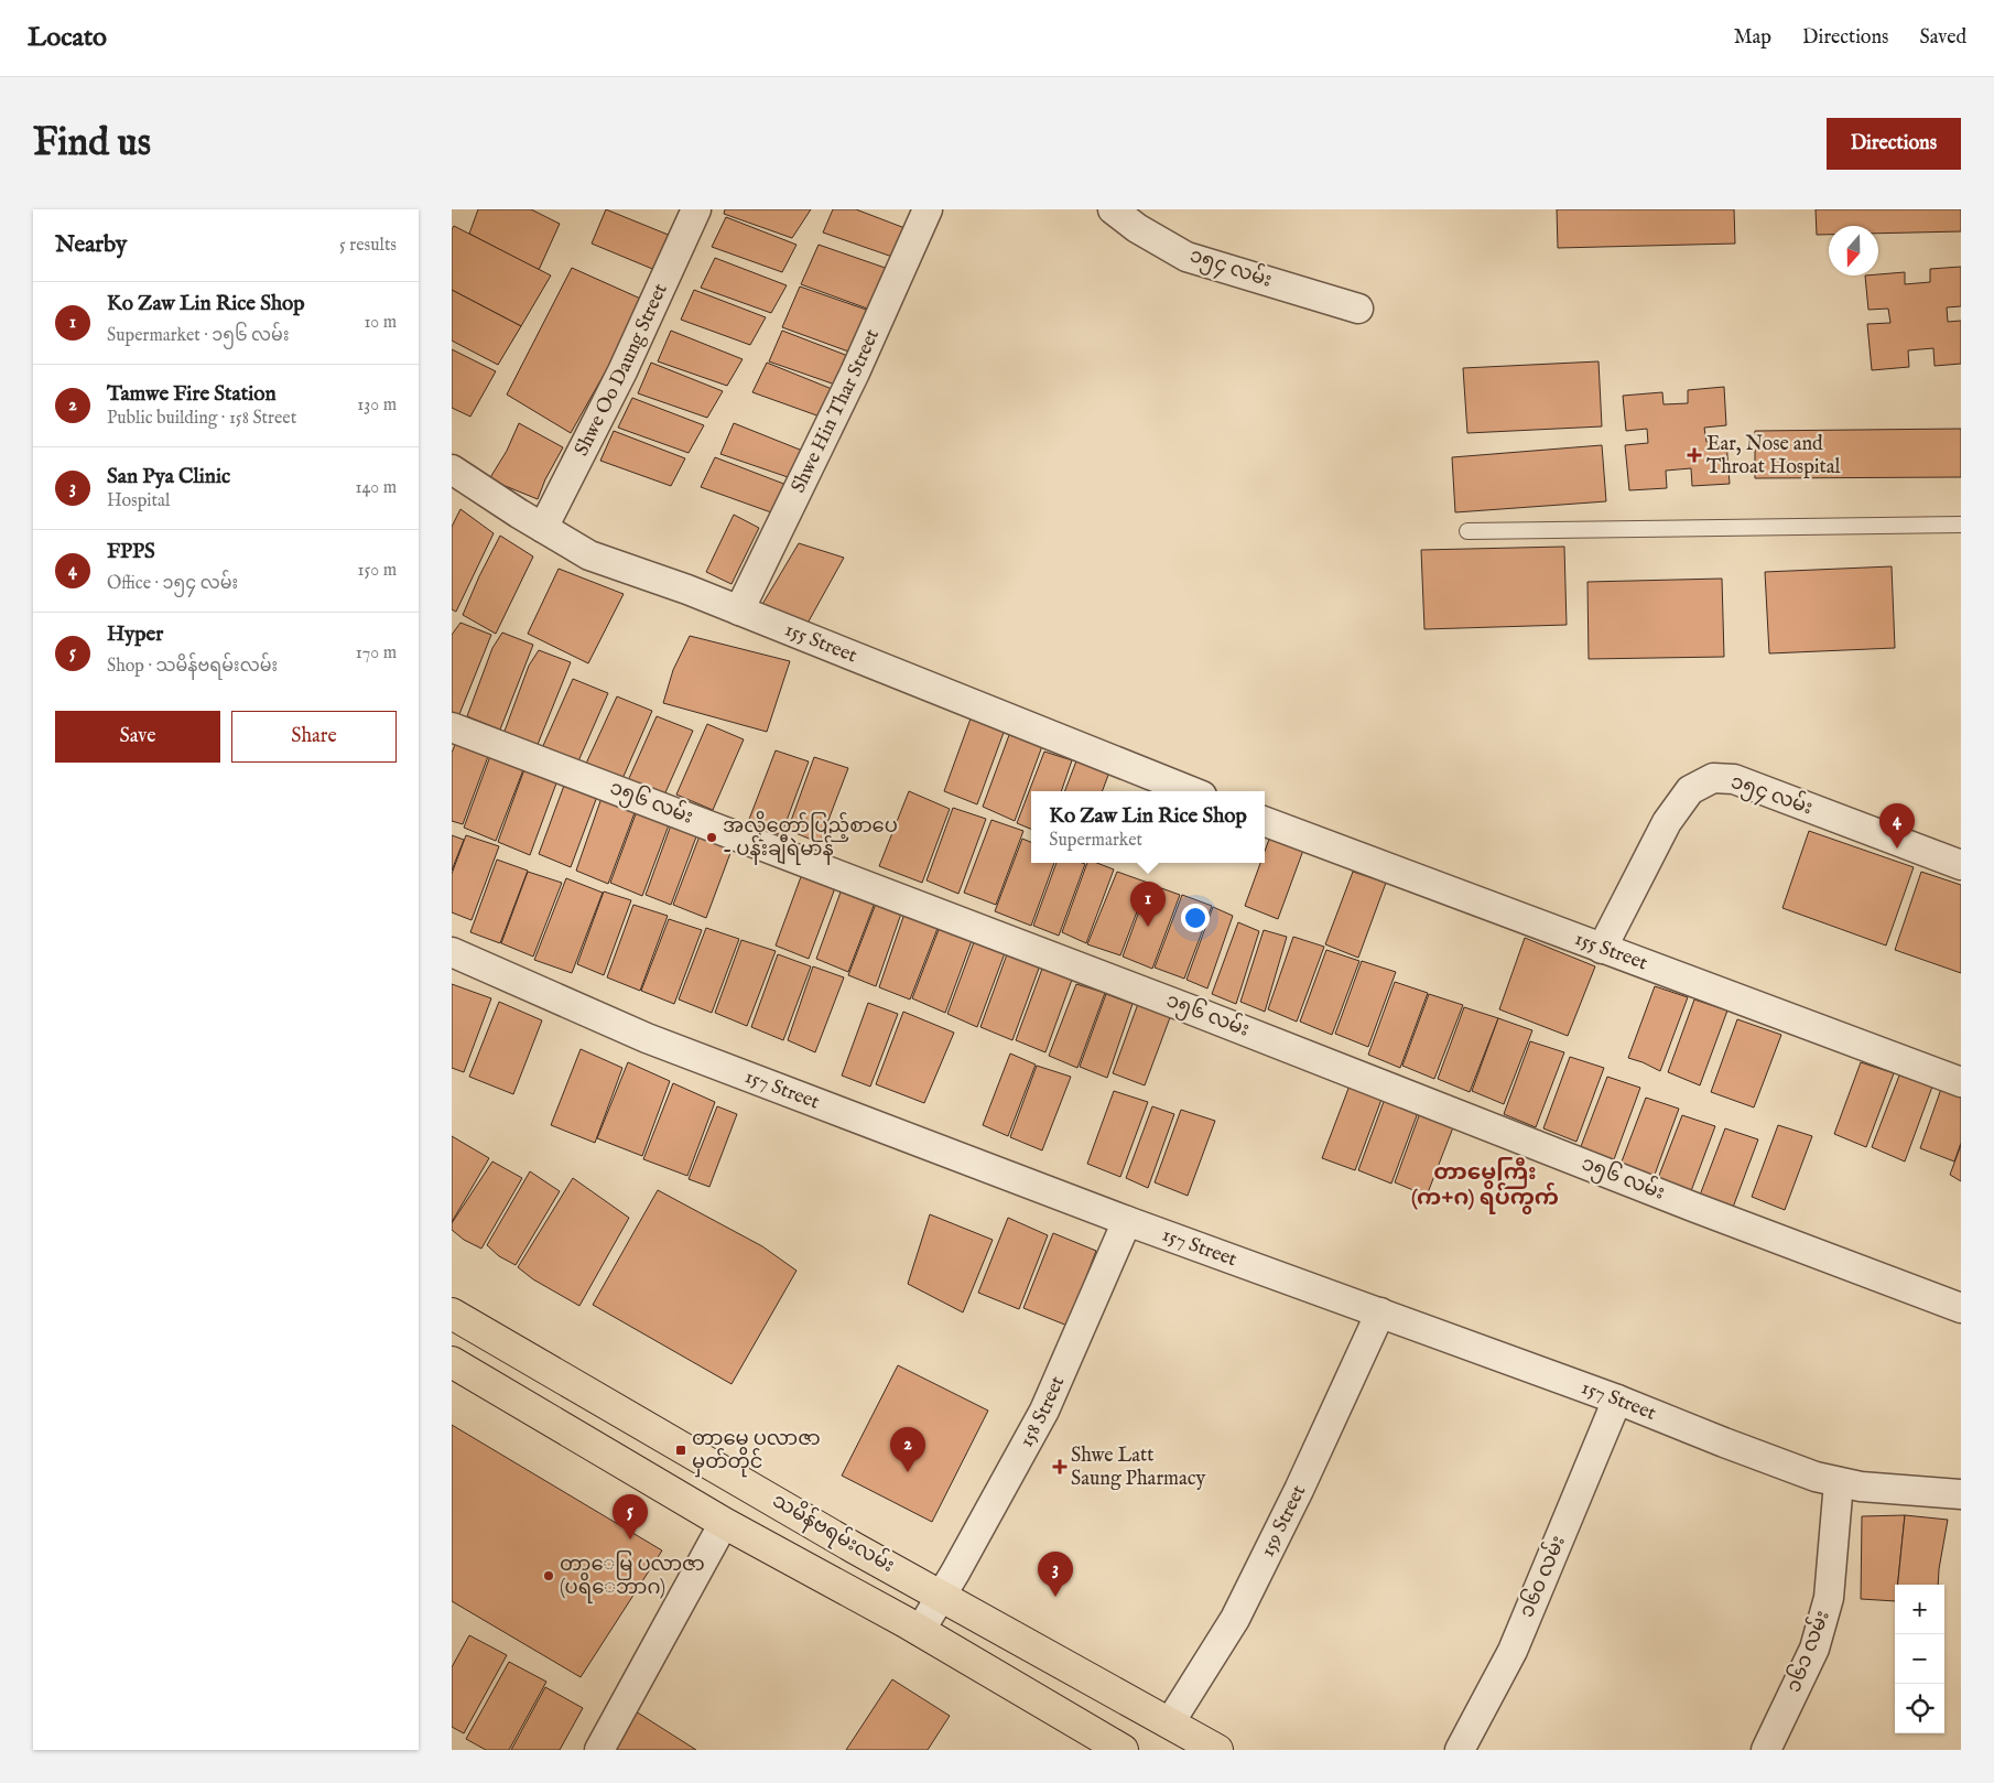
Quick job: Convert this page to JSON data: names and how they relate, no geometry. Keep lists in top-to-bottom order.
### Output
{
  "streets": {
    "main road": ["သမိန်ဗရမ်းလမ်း"],
    "street": [
      "၁၅၄ လမ်း",
      "Shwe Oo Daung Street",
      "Shwe Hin Thar Street",
      "155 Street",
      "၁၅၆ လမ်း",
      "157 Street",
      "158 Street",
      "159 Street",
      "၁၆၀ လမ်း",
      "၁၆၁ လမ်း"
    ]
  },
  "crossings": [
    ["၁၅၄ လမ်း", "155 Street"],
    ["Shwe Oo Daung Street", "155 Street"],
    ["Shwe Hin Thar Street", "155 Street"],
    ["157 Street", "158 Street"],
    ["157 Street", "159 Street"],
    ["157 Street", "၁၆၀ လမ်း"],
    ["157 Street", "၁၆၁ လမ်း"],
    ["158 Street", "သမိန်ဗရမ်းလမ်း"],
    ["159 Street", "သမိန်ဗရမ်းလမ်း"]
  ],
  "districts": ["တာမွေကြီး (က+ဂ) ရပ်ကွက်"],
  "places": {
    "health": ["Ear, Nose and Throat Hospital", "Shwe Latt Saung Pharmacy"],
    "other": ["အလိုတော်ပြည့်စာပေ - ပန်းချီရဲမာန်", "တာေမြ ပလာဇာ (ပရိေဘာဂ)"],
    "transit": ["တာမွေ ပလာဇာ မှတ်တိုင်"]
  },
  "north": "bottom",
  "page": {
    "header": "Locato",
    "nav": ["Map", "Directions", "Saved"],
    "buttons": [
      "Directions",
      ["Save", "Share"]
    ],
    "title": "Find us",
    "heading": ["Nearby", "5 results"],
    "list": [
      {
        "mark": "1",
        "name": "Ko Zaw Lin Rice Shop",
        "note": "Supermarket · ၁၅၆ လမ်း",
        "value": "10 m"
      },
      {
        "mark": "2",
        "name": "Tamwe Fire Station",
        "note": "Public building · 158 Street",
        "value": "130 m"
      },
      {
        "mark": "3",
        "name": "San Pya Clinic",
        "note": "Hospital",
        "value": "140 m"
      },
      {
        "mark": "4",
        "name": "FPPS",
        "note": "Office · ၁၅၄ လမ်း",
        "value": "150 m"
      },
      {
        "mark": "5",
        "name": "Hyper",
        "note": "Shop · သမိန်ဗရမ်းလမ်း",
        "value": "170 m"
      }
    ],
    "popup": ["Ko Zaw Lin Rice Shop", "Supermarket"],
    "pins": [
      "4",
      "1",
      "2",
      "5",
      "3"
    ],
    "map_buttons": ["+", "−"]
  }
}
